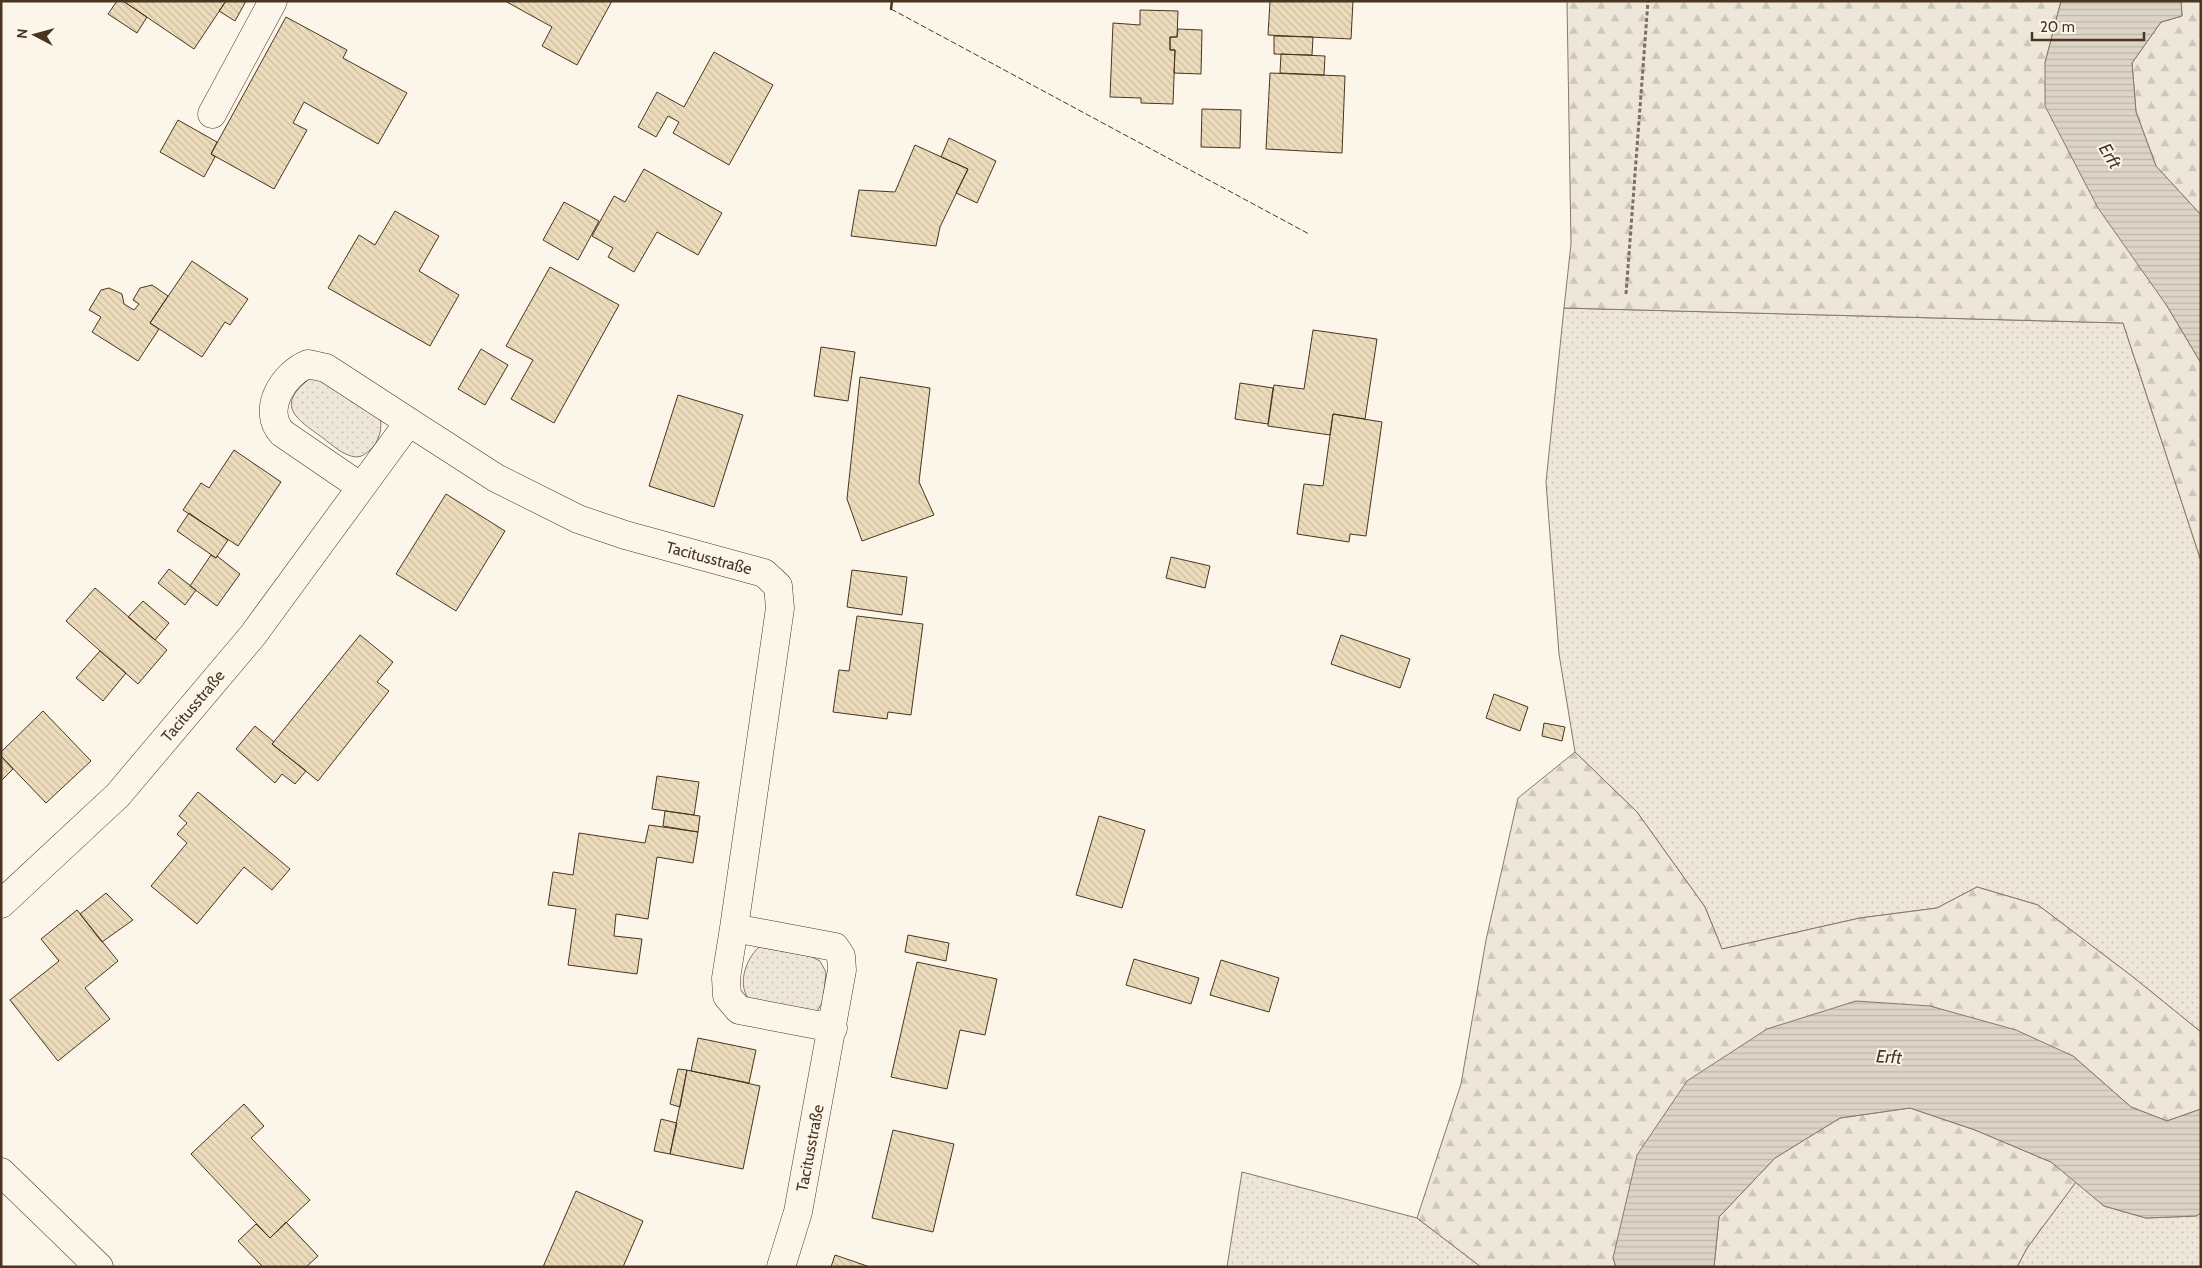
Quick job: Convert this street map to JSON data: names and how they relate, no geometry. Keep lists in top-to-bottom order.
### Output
{
  "streets": {
    "street": ["Tacitusstraße"]
  },
  "water": ["Erft"],
  "scale_bar": "20 m",
  "north": "left"
}
